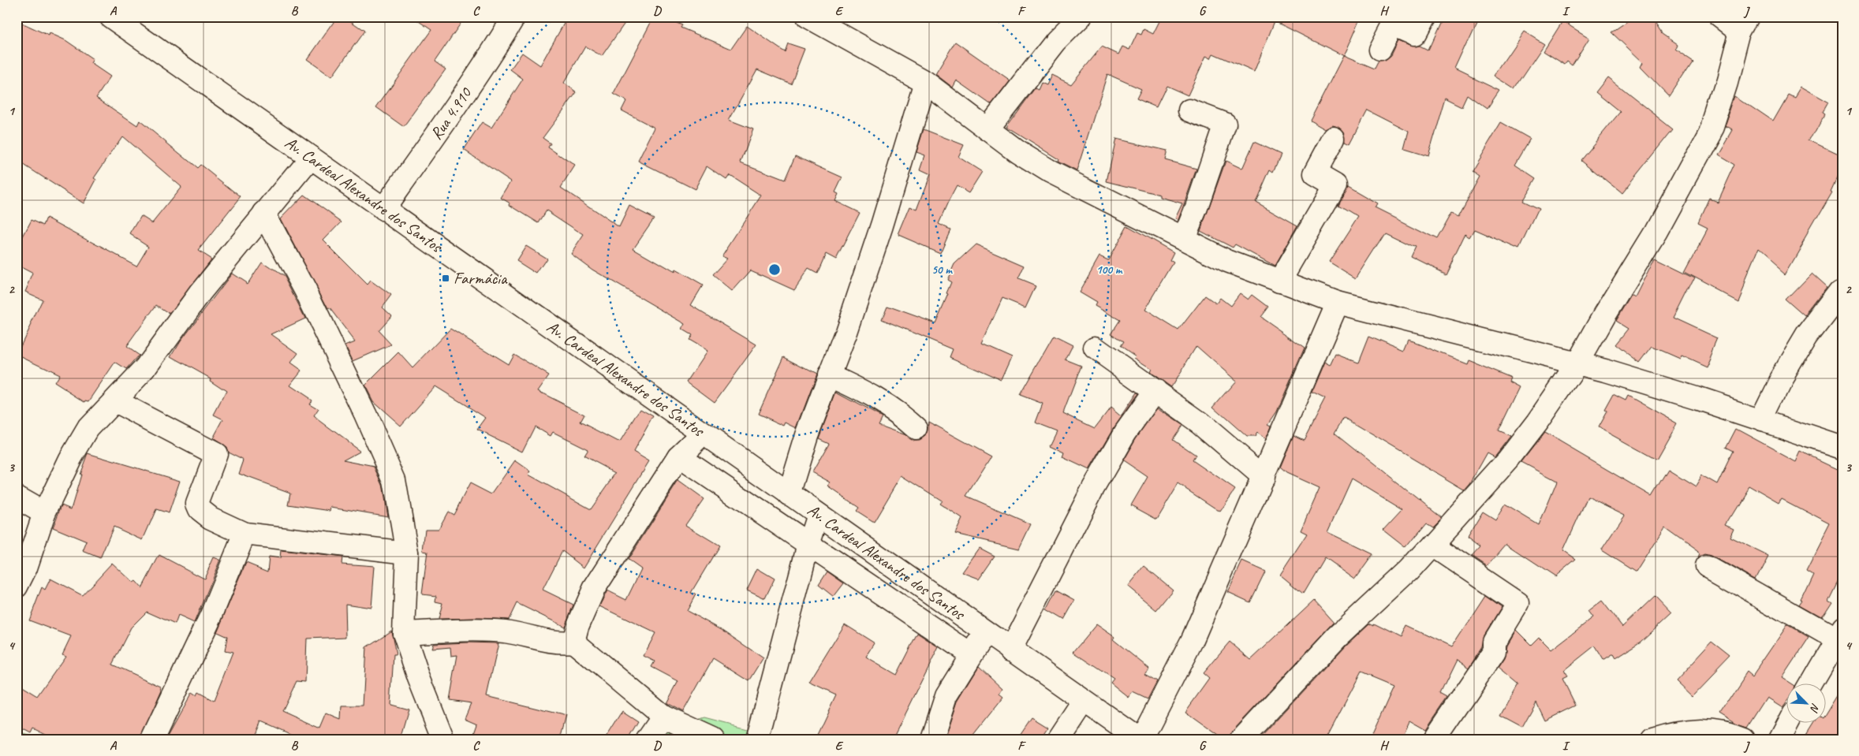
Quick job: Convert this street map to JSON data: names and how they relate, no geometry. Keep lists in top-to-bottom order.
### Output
{
  "streets": {
    "street": ["Rua 4.910", "Av. Cardeal Alexandre dos Santos"]
  },
  "crossings": [
    ["Rua 4.910", "Av. Cardeal Alexandre dos Santos"]
  ],
  "places": {
    "transit": ["Farmácia"]
  },
  "north": "bottom right",
  "grid": {
    "columns": [
      "A",
      "B",
      "C",
      "D",
      "E",
      "F",
      "G",
      "H",
      "I",
      "J"
    ],
    "rows": [
      "1",
      "2",
      "3",
      "4"
    ]
  },
  "rings": ["50 m", "100 m"]
}
